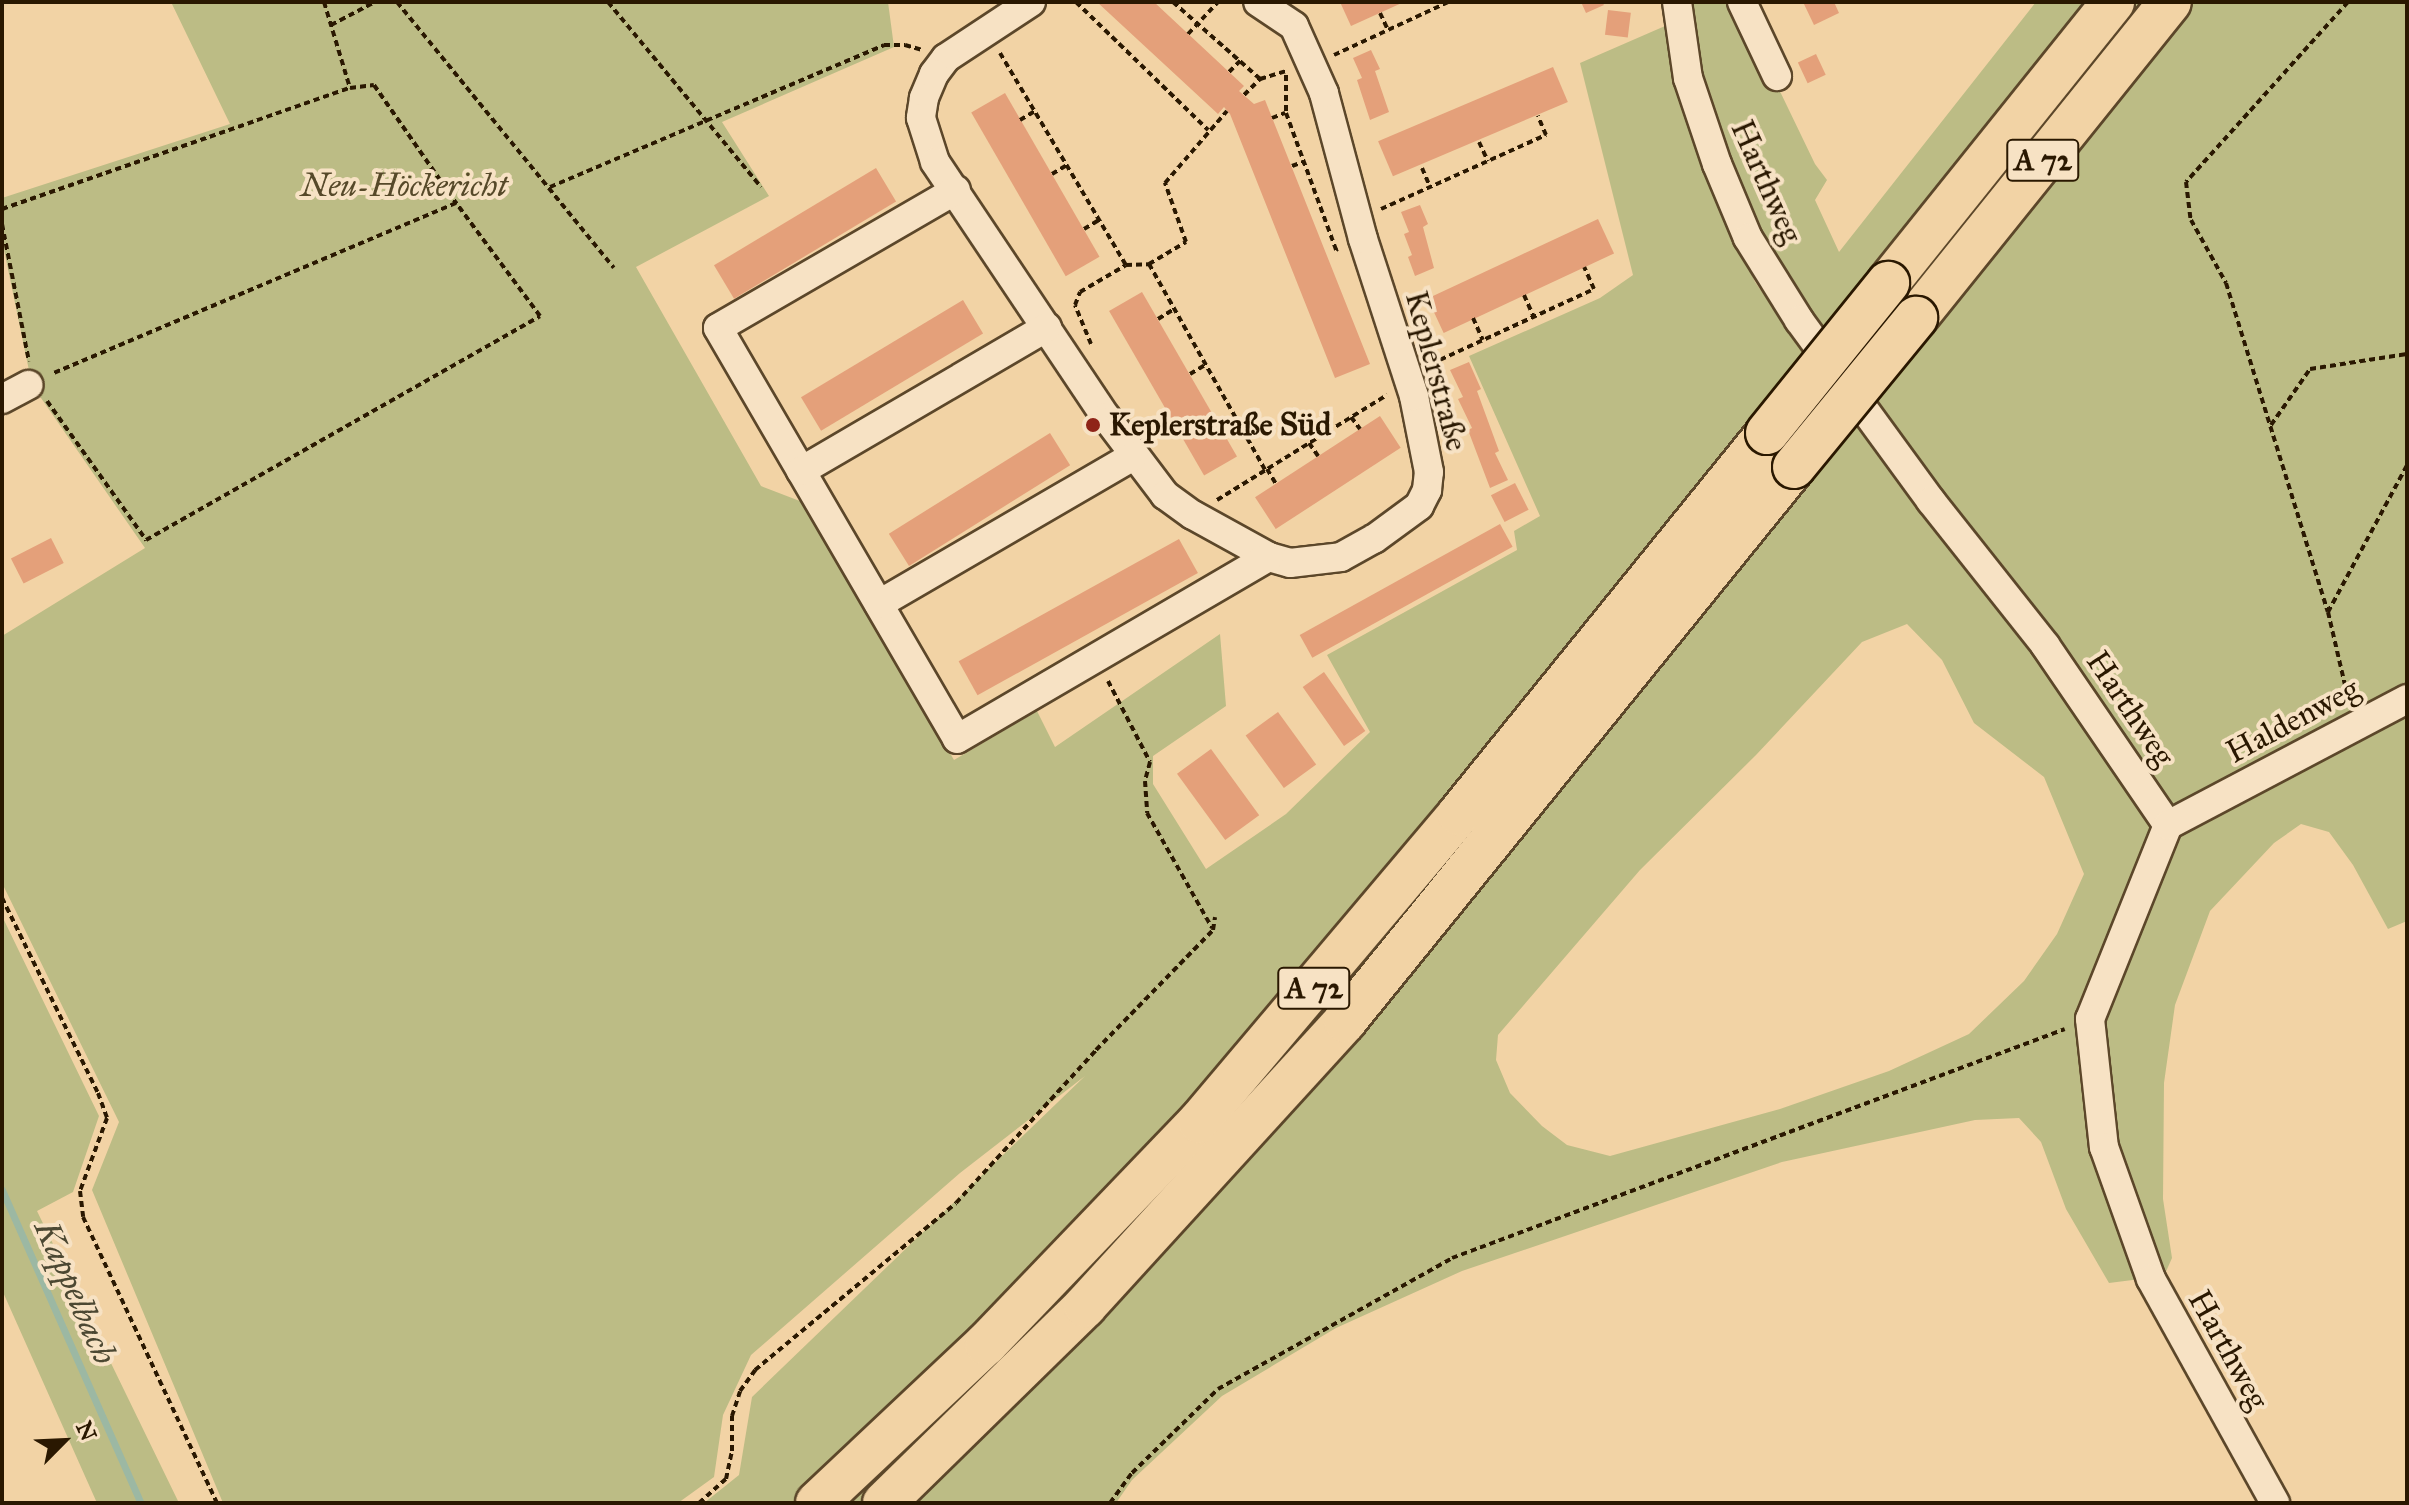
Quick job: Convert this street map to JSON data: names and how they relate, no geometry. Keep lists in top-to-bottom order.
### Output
{
  "streets": {
    "highway": ["A 72"],
    "street": ["Harthweg", "Keplerstraße", "Haldenweg"]
  },
  "crossings": [
    ["Harthweg", "Haldenweg"]
  ],
  "water": ["Kappelbach"],
  "parks": ["Neu-Höckericht"],
  "places": ["Keplerstraße Süd"],
  "north": "top right"
}
